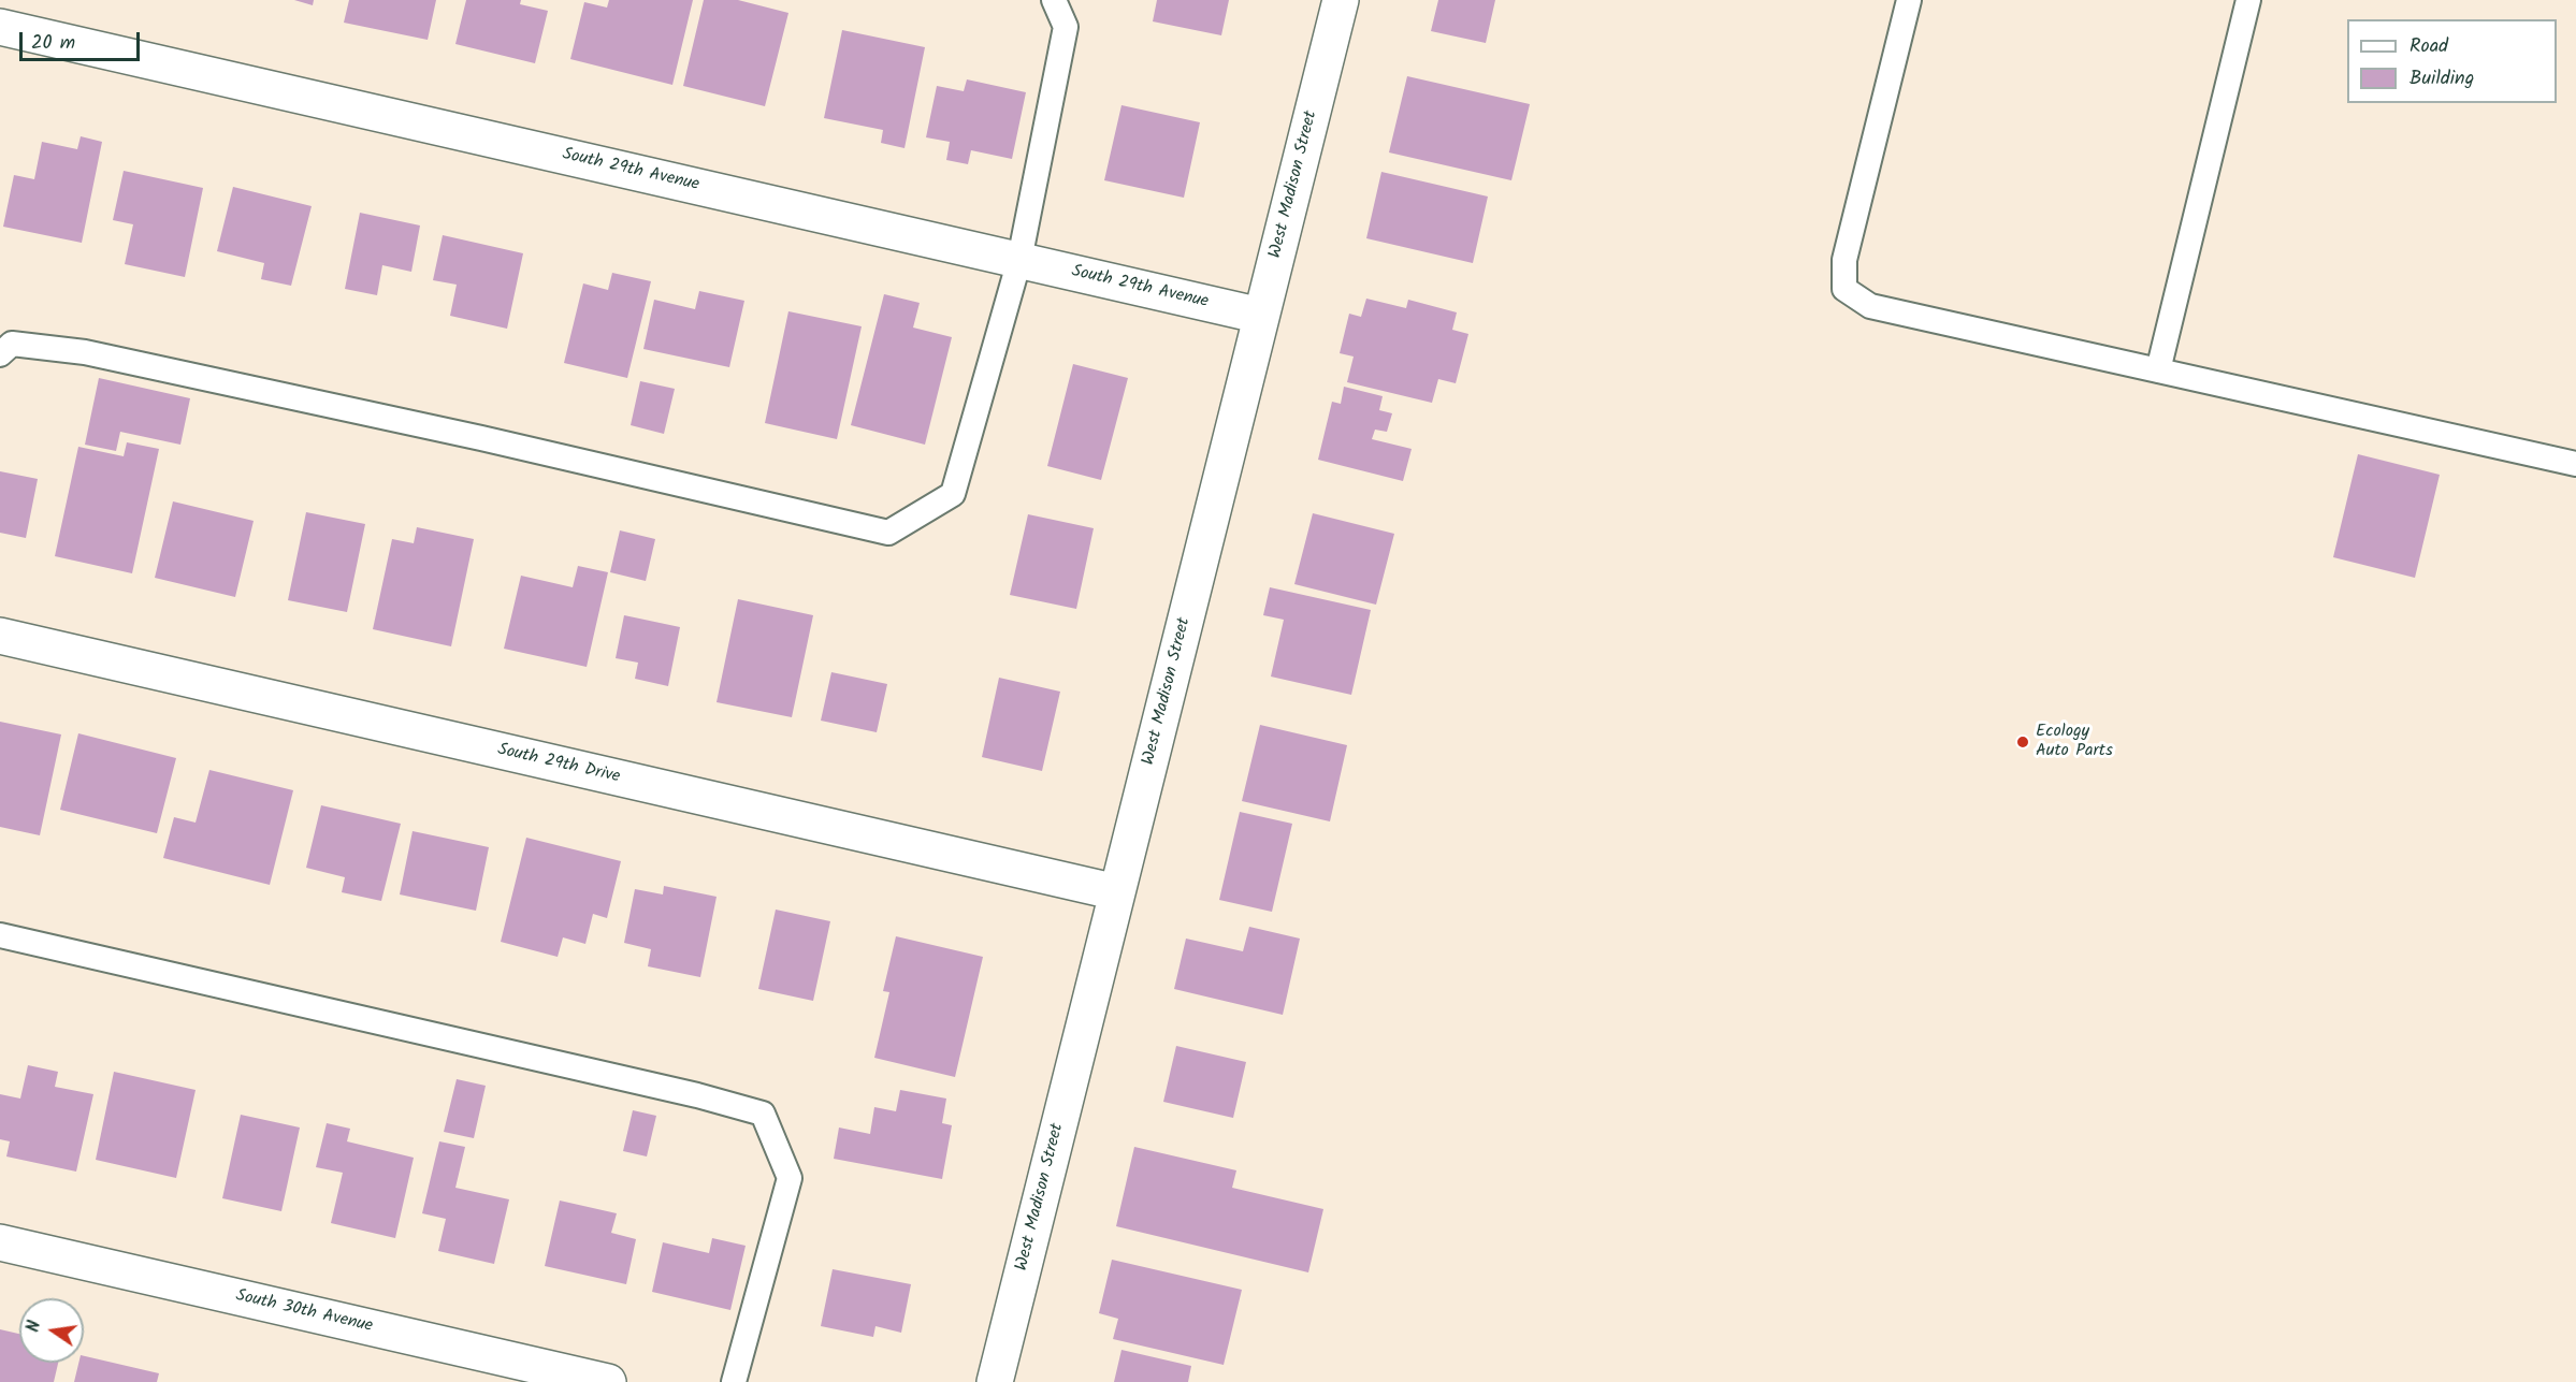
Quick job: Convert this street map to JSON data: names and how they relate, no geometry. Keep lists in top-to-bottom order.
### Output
{
  "streets": {
    "street": [
      "South 29th Avenue",
      "West Madison Street",
      "South 29th Drive",
      "South 30th Avenue"
    ]
  },
  "crossings": [
    ["South 29th Avenue", "West Madison Street"],
    ["West Madison Street", "South 29th Drive"]
  ],
  "places": ["Ecology Auto Parts"],
  "legend": ["Road", "Building"],
  "scale_bar": "20 m",
  "north": "left"
}
